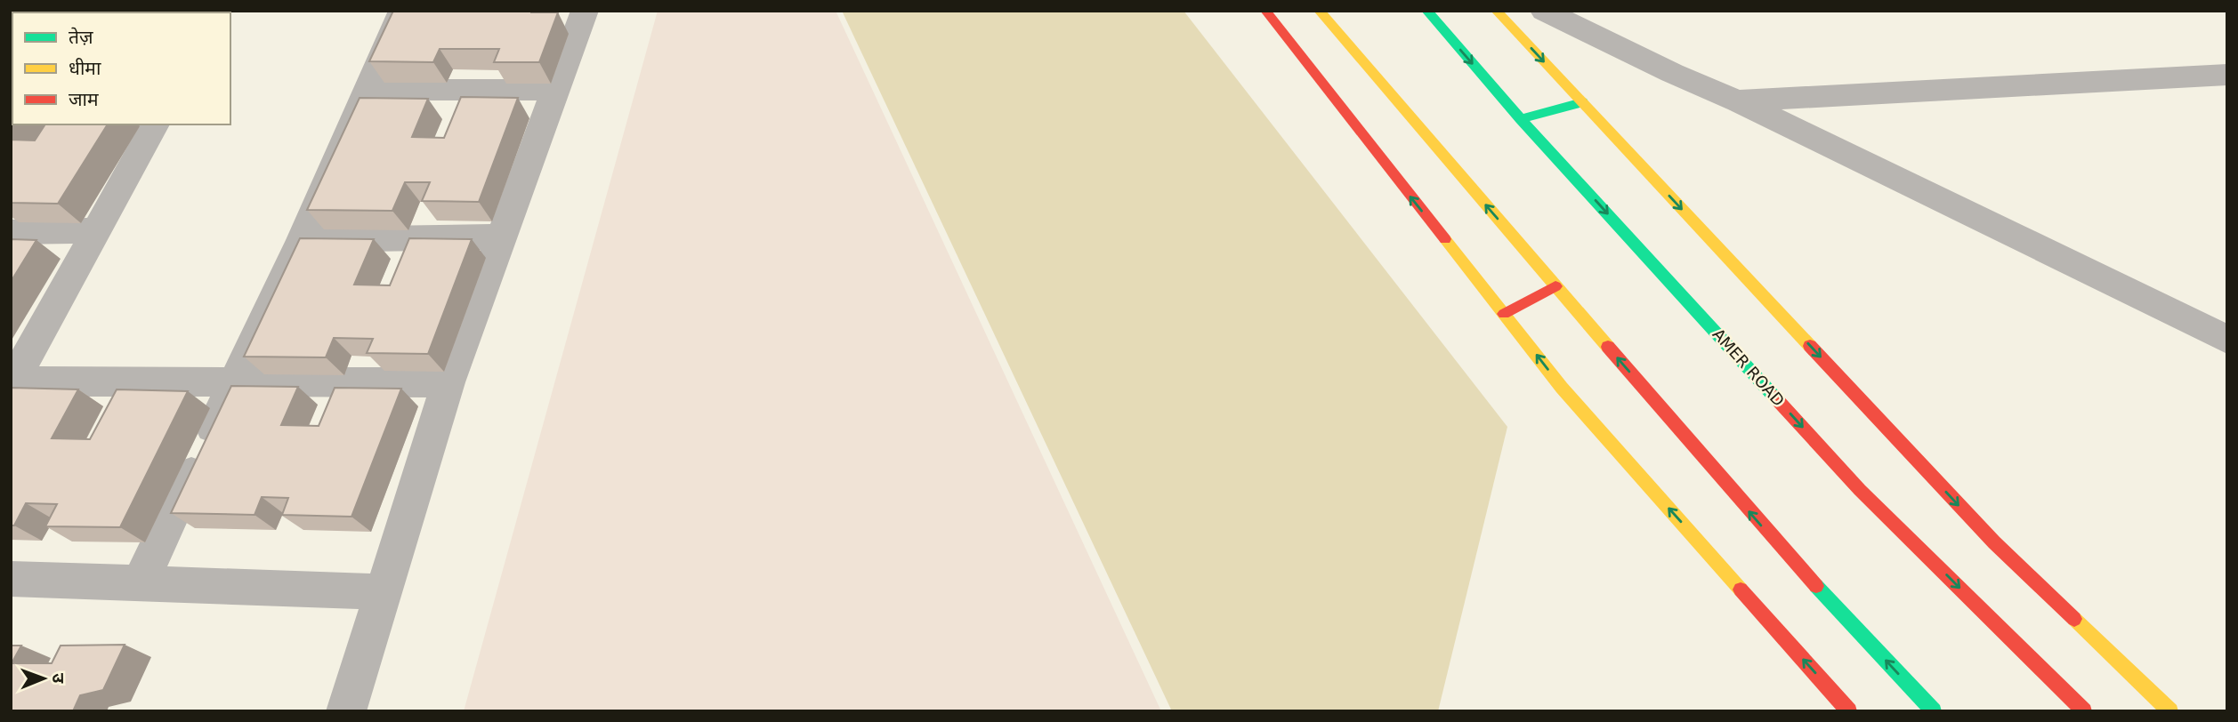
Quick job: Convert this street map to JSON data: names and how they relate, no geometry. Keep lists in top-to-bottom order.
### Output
{
  "streets": {
    "main road": ["AMER ROAD"]
  },
  "legend": ["तेज़", "धीमा", "जाम"],
  "north": "right"
}
